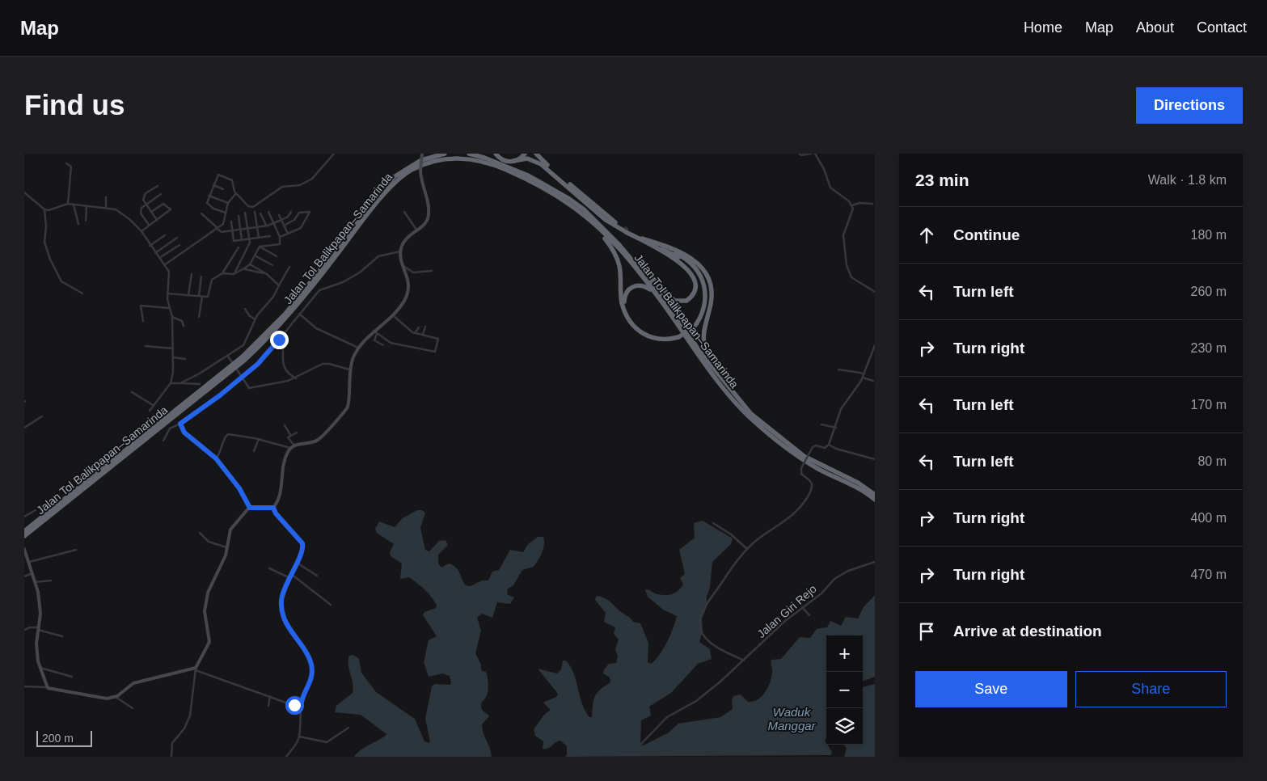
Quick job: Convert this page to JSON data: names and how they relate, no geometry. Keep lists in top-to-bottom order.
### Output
{
  "streets": {
    "highway": ["Jalan Tol Balikpapan–Samarinda"],
    "street": ["Jalan Giri Rejo"]
  },
  "water": ["Waduk Manggar"],
  "scale_bar": "200 m",
  "page": {
    "header": "Map",
    "nav": [
      "Home",
      "Map",
      "About",
      "Contact"
    ],
    "buttons": [
      "Directions",
      ["Save", "Share"]
    ],
    "title": "Find us",
    "heading": ["23 min", "Walk · 1.8 km"],
    "list": [
      ["Continue", "180 m"],
      ["Turn left", "260 m"],
      ["Turn right", "230 m"],
      ["Turn left", "170 m"],
      ["Turn left", "80 m"],
      ["Turn right", "400 m"],
      ["Turn right", "470 m"],
      "Arrive at destination"
    ],
    "map_buttons": ["+", "−"],
    "scale": "200 m"
  }
}
